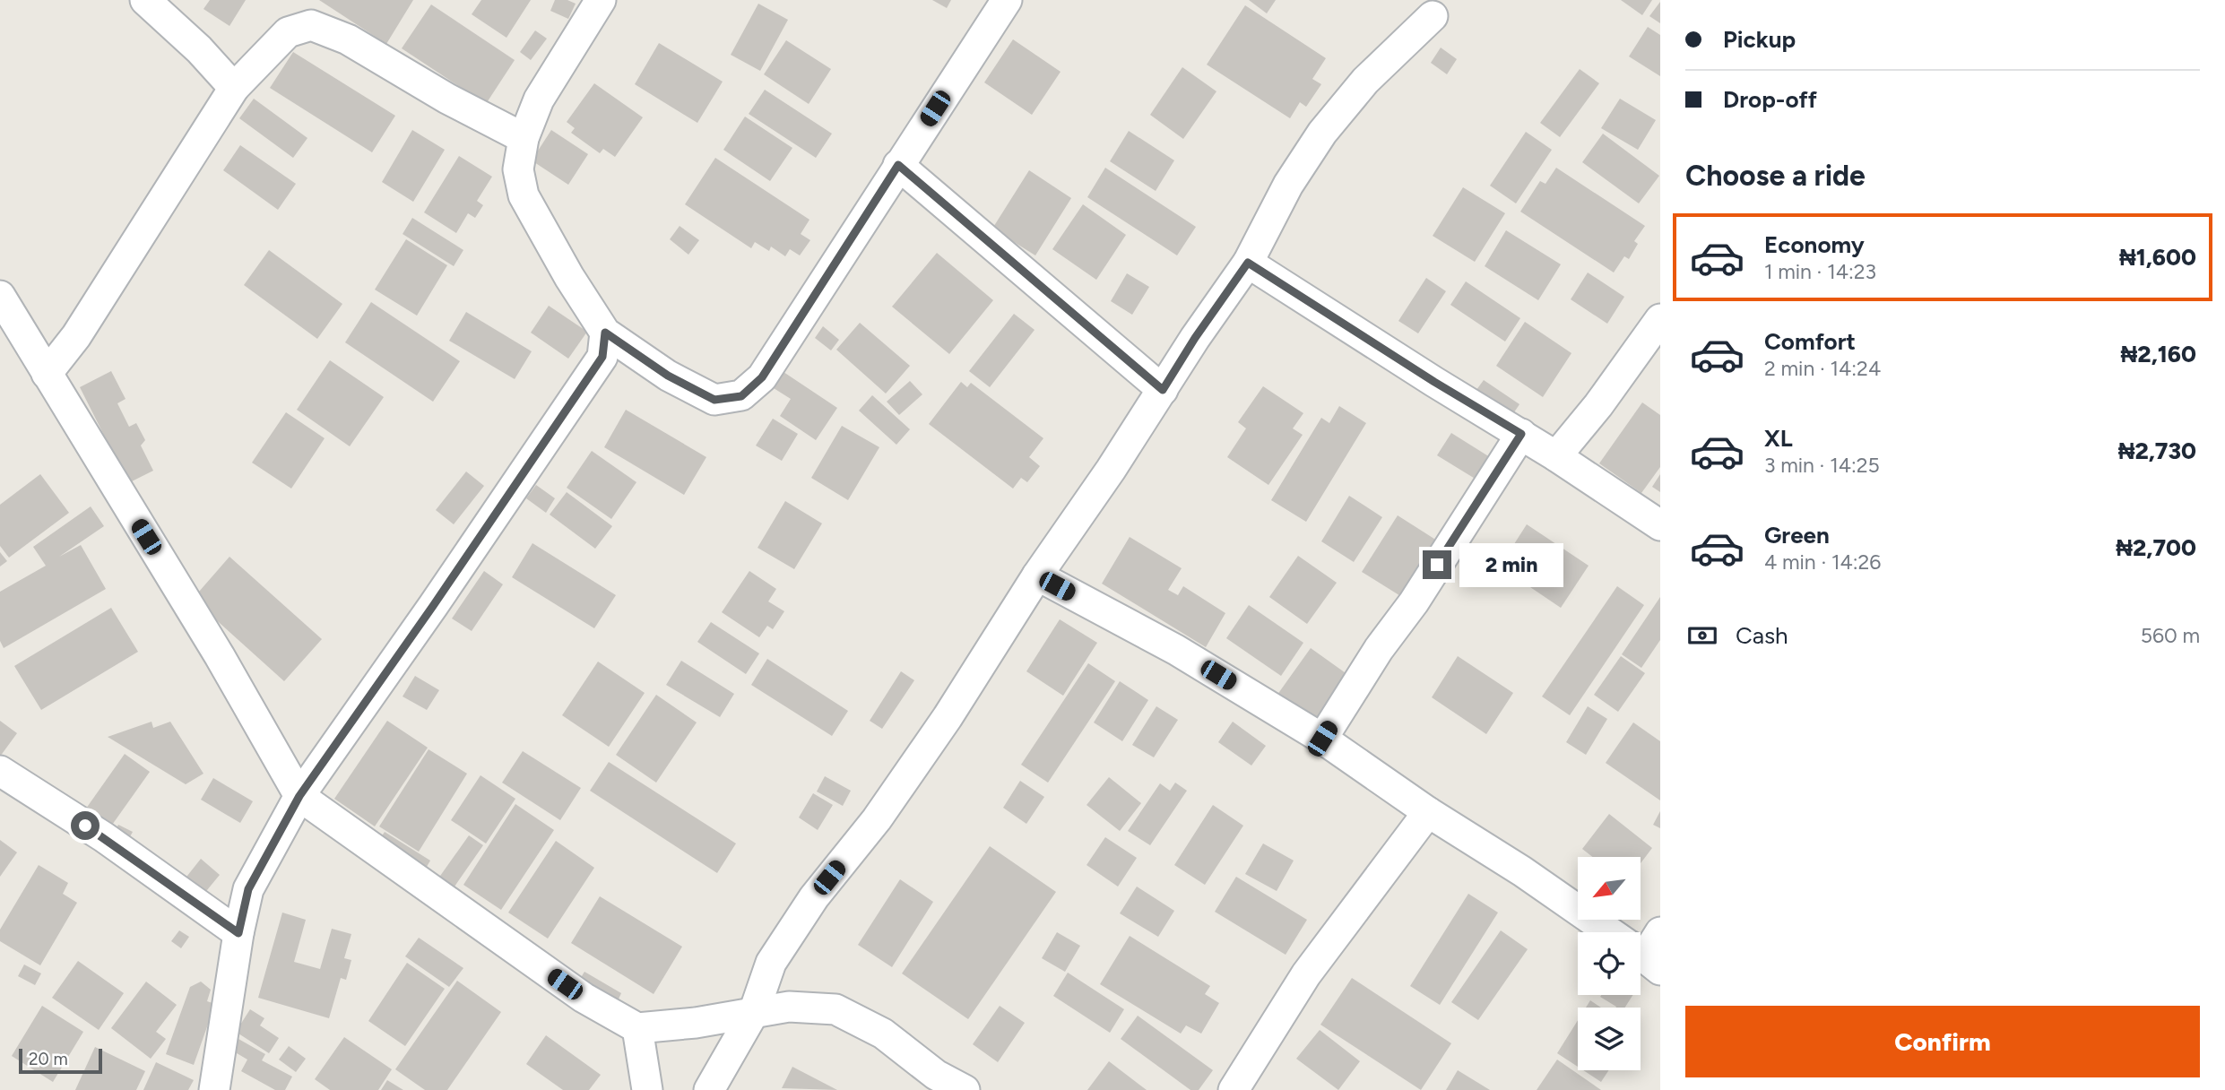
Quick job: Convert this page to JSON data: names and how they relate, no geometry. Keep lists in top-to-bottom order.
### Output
{
  "scale_bar": "20 m",
  "north": "bottom left",
  "page": {
    "banner": ["Pickup", "Drop-off"],
    "heading": "Choose a ride",
    "list": [
      {
        "name": "Economy",
        "note": "1 min · 14:23",
        "value": "₦1,600"
      },
      {
        "name": "Comfort",
        "note": "2 min · 14:24",
        "value": "₦2,160"
      },
      {
        "name": "XL",
        "note": "3 min · 14:25",
        "value": "₦2,730"
      },
      {
        "name": "Green",
        "note": "4 min · 14:26",
        "value": "₦2,700"
      }
    ],
    "bubble": "2 min",
    "pay": ["Cash", "560 m"],
    "buttons": "Confirm",
    "scale": "20 m"
  }
}
